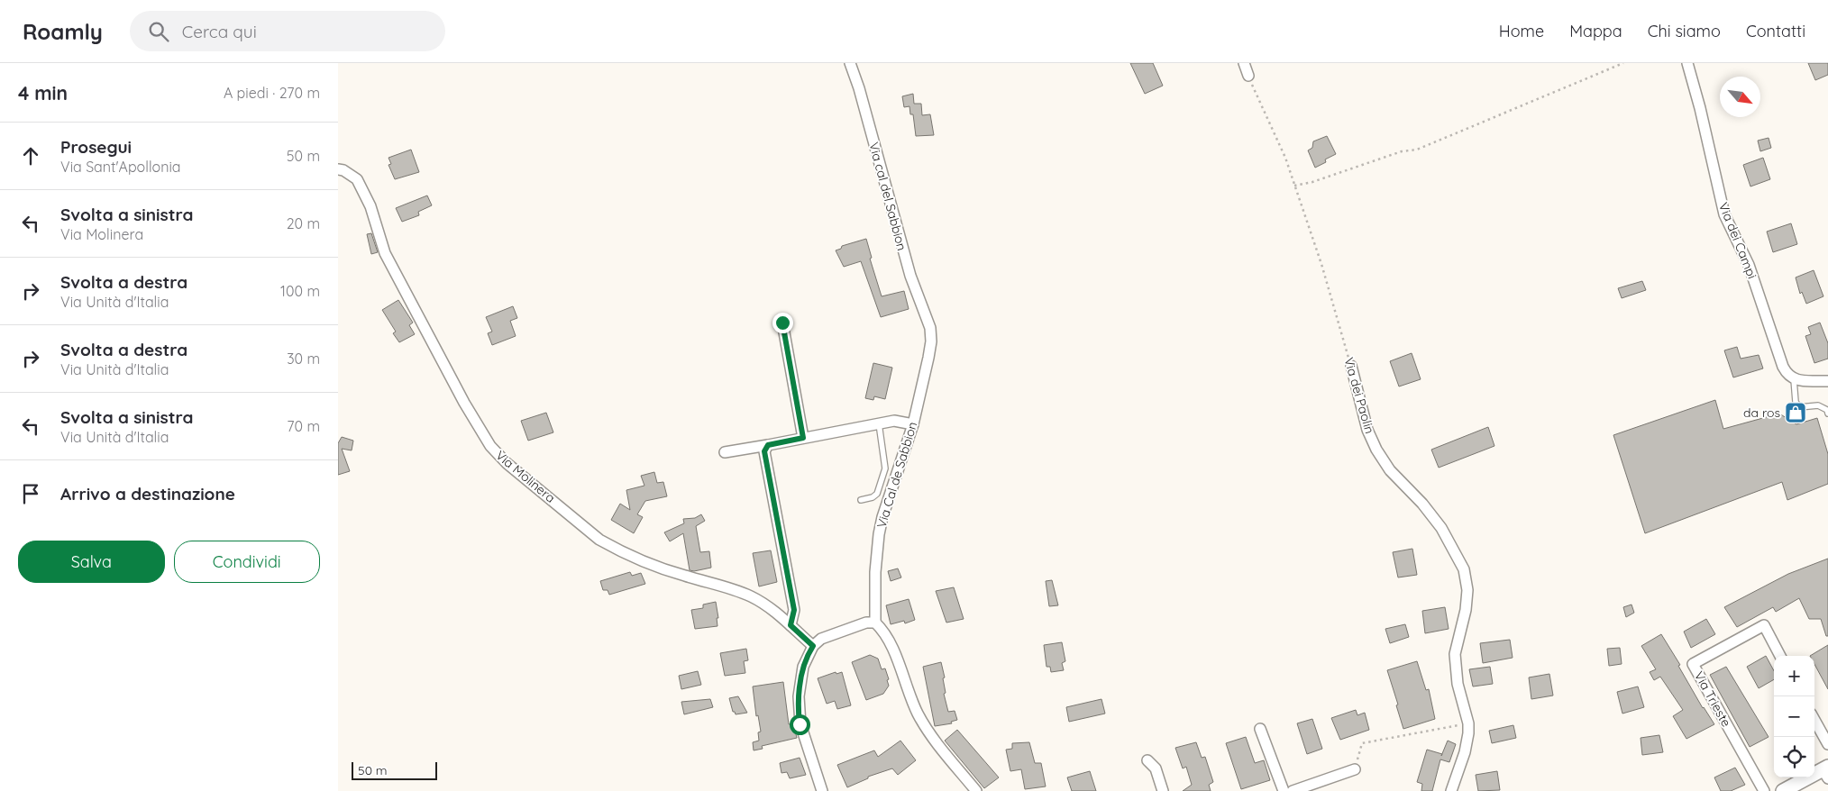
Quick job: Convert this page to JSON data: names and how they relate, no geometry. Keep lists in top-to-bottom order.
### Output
{
  "streets": {
    "street": [
      "Via cal del Sabbion",
      "Via dei Campi",
      "Via dei Paolin",
      "Via Cal de Sabbion",
      "Via Molinera",
      "Via Trieste"
    ]
  },
  "crossings": [
    ["Via cal del Sabbion", "Via Cal de Sabbion"]
  ],
  "places": {
    "shop": ["da ros"]
  },
  "scale_bar": "50 m",
  "north": "bottom right",
  "page": {
    "header": "Roamly",
    "search": "Cerca qui",
    "nav": [
      "Home",
      "Mappa",
      "Chi siamo",
      "Contatti"
    ],
    "heading": ["4 min", "A piedi · 270 m"],
    "list": [
      ["Prosegui", "Via Sant'Apollonia", "50 m"],
      ["Svolta a sinistra", "Via Molinera", "20 m"],
      ["Svolta a destra", "Via Unità d'Italia", "100 m"],
      ["Svolta a destra", "Via Unità d'Italia", "30 m"],
      ["Svolta a sinistra", "Via Unità d'Italia", "70 m"],
      "Arrivo a destinazione"
    ],
    "buttons": ["Salva", "Condividi"],
    "map_buttons": ["+", "−"],
    "scale": "50 m"
  }
}
